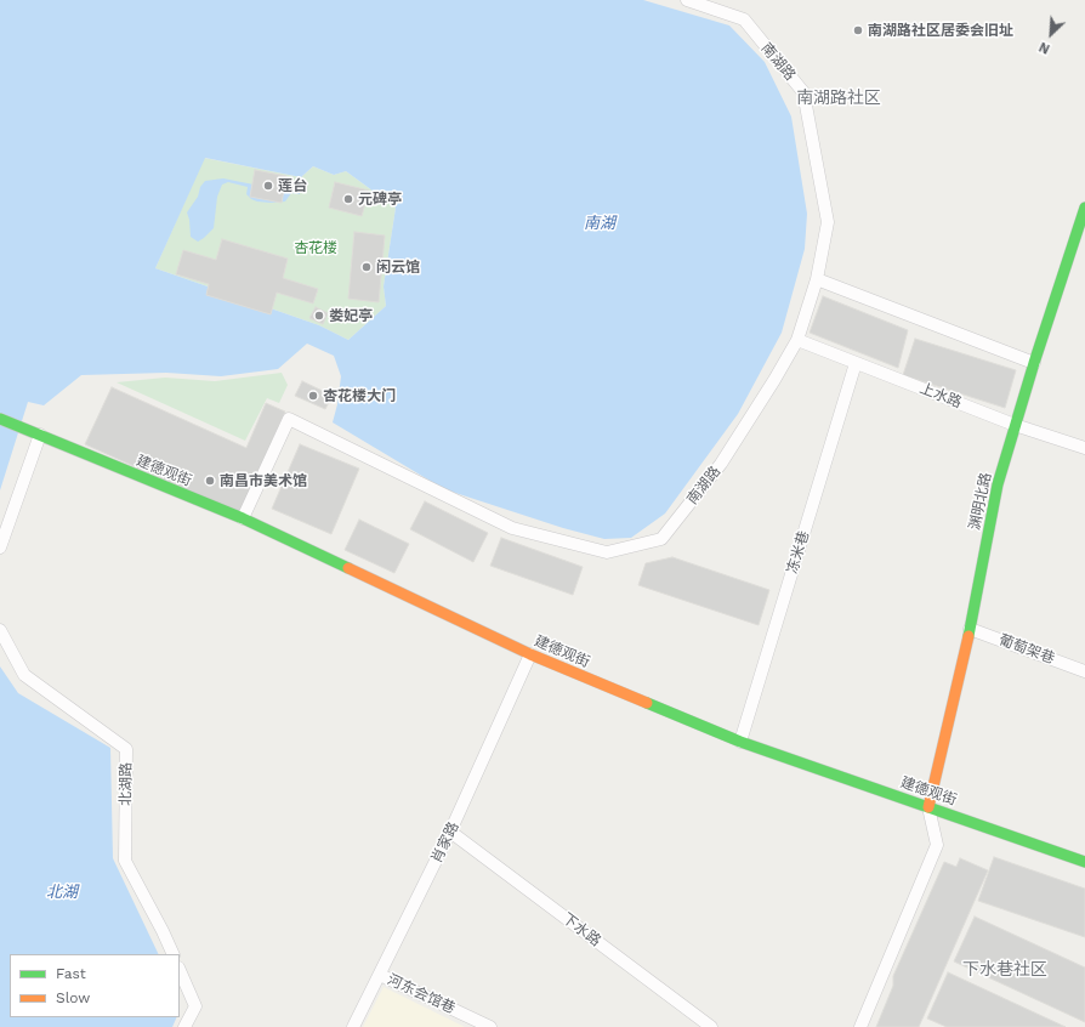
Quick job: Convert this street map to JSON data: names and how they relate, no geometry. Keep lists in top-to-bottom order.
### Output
{
  "streets": {
    "street": ["建德观街", "渊明北路"],
    "lane": [
      "南湖路",
      "上水路",
      "冻米巷",
      "葡萄架巷",
      "北湖路",
      "肖家路",
      "下水路",
      "河东会馆巷"
    ]
  },
  "crossings": [
    ["南湖路", "上水路"],
    ["南湖路", "建德观街"],
    ["上水路", "渊明北路"],
    ["上水路", "冻米巷"],
    ["建德观街", "渊明北路"],
    ["建德观街", "冻米巷"],
    ["建德观街", "肖家路"],
    ["渊明北路", "葡萄架巷"],
    ["肖家路", "下水路"],
    ["肖家路", "河东会馆巷"]
  ],
  "districts": ["南湖路社区", "下水巷社区"],
  "water": ["南湖", "北湖"],
  "parks": ["杏花楼"],
  "places": [
    "南湖路社区居委会旧址",
    "莲台",
    "元碑亭",
    "闲云馆",
    "娄妃亭",
    "杏花楼大门",
    "南昌市美术馆"
  ],
  "legend": ["Fast", "Slow"],
  "north": "bottom left"
}
